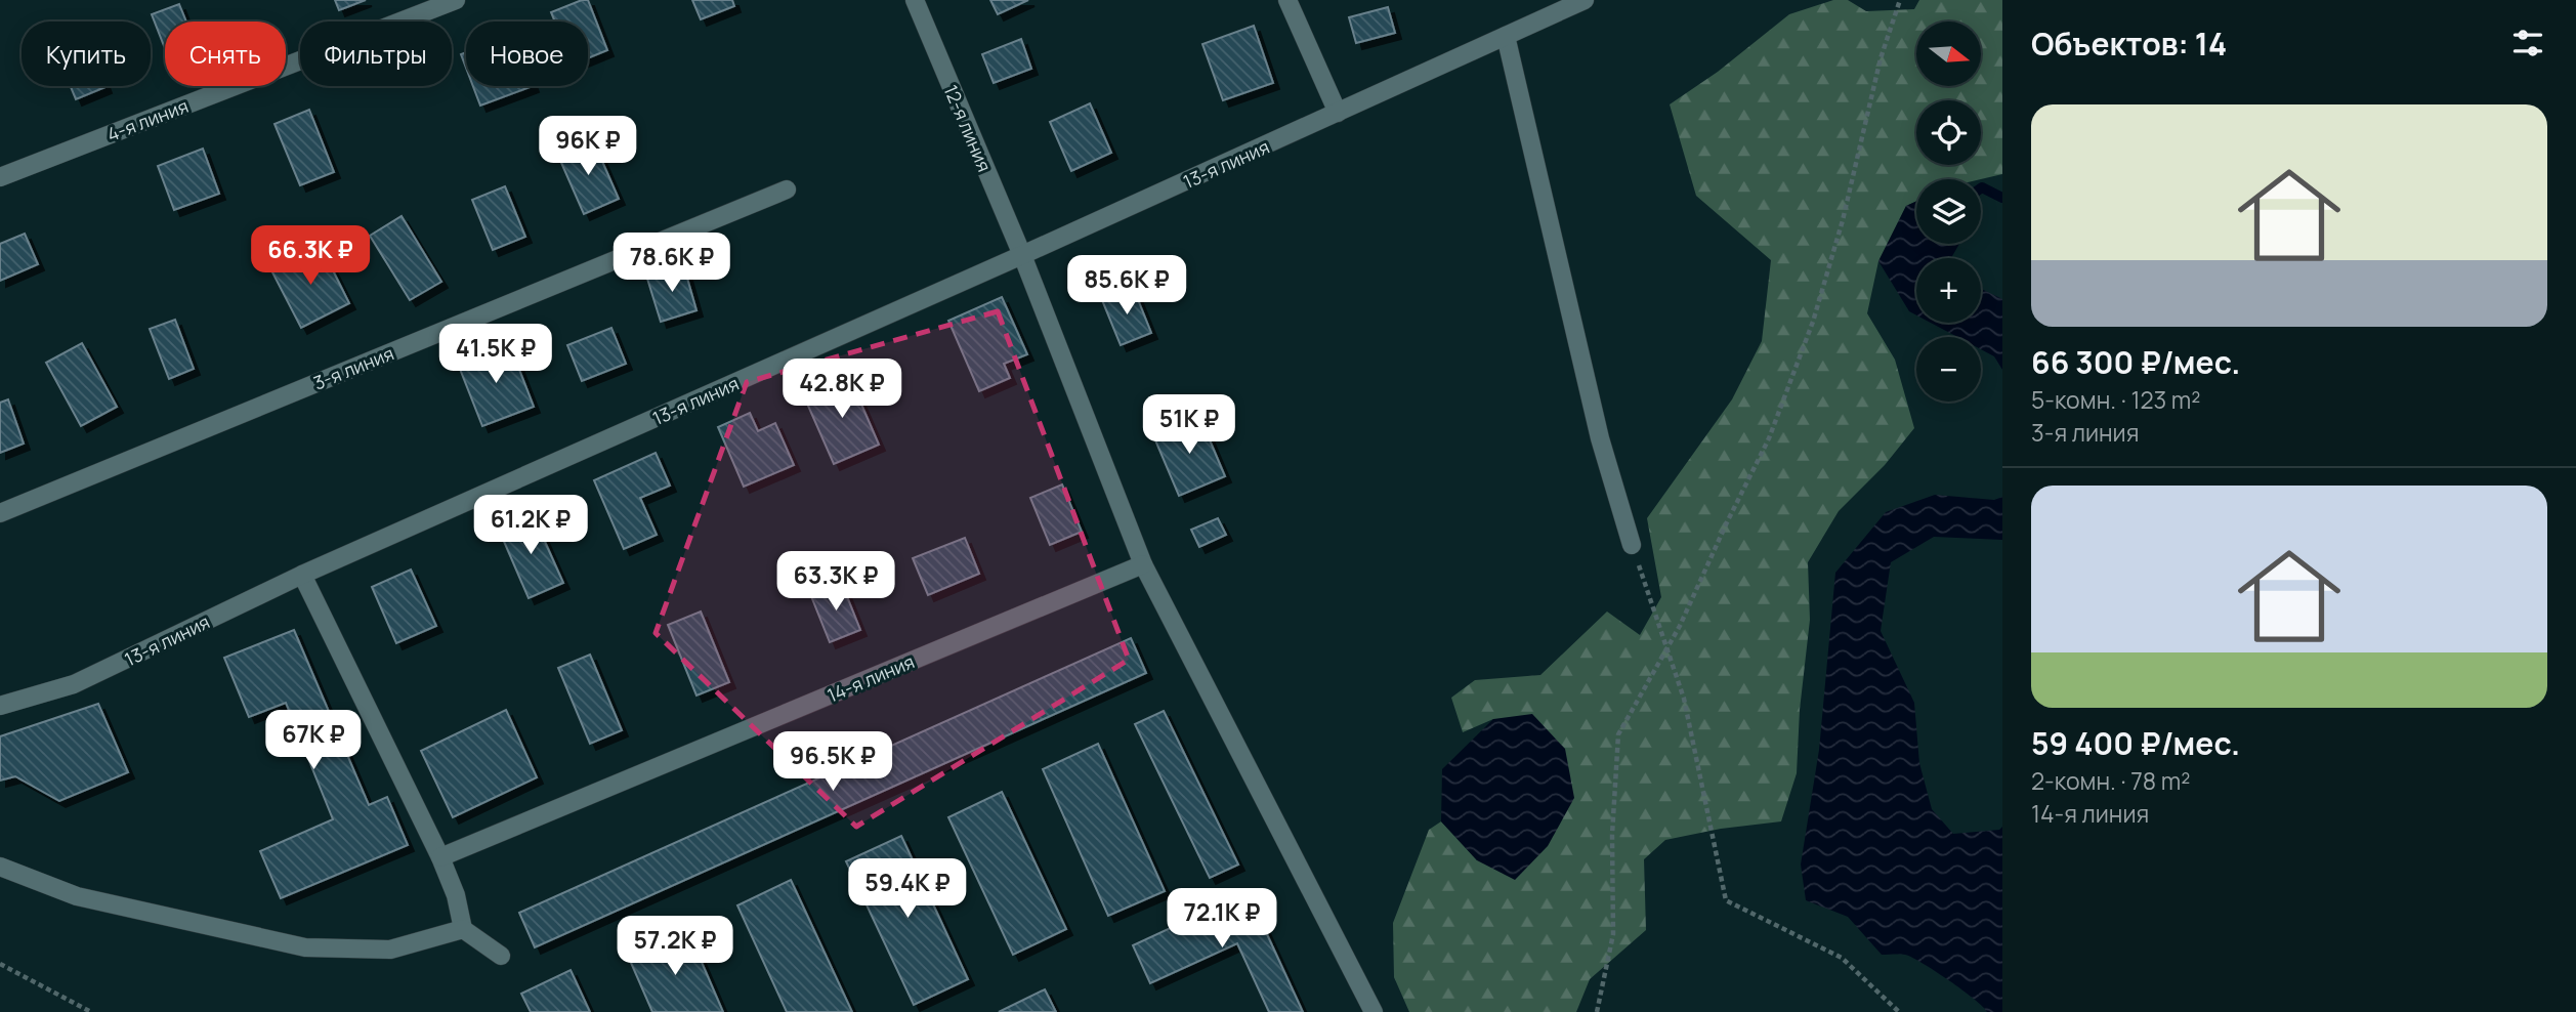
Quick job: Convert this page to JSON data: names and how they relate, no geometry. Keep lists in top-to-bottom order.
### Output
{
  "streets": {
    "street": [
      "4-я линия",
      "12-я линия",
      "13-я линия",
      "3-я линия",
      "14-я линия"
    ]
  },
  "crossings": [
    ["12-я линия", "13-я линия"],
    ["12-я линия", "14-я линия"]
  ],
  "north": "right",
  "page": {
    "heading": "Объектов: 14",
    "map_buttons": ["+", "−"],
    "chip": [
      "Купить",
      "Снять",
      "Фильтры",
      "Новое"
    ],
    "list": [
      {
        "name": "66 300 ₽/мес.",
        "note": "5-комн. · 123 m² · 3-я линия"
      },
      {
        "name": "59 400 ₽/мес.",
        "note": "2-комн. · 78 m² · 14-я линия"
      }
    ],
    "price": [
      "96K ₽",
      "66.3K ₽",
      "78.6K ₽",
      "85.6K ₽",
      "41.5K ₽",
      "42.8K ₽",
      "51K ₽",
      "61.2K ₽",
      "63.3K ₽",
      "67K ₽",
      "96.5K ₽",
      "59.4K ₽",
      "72.1K ₽",
      "57.2K ₽"
    ]
  }
}
